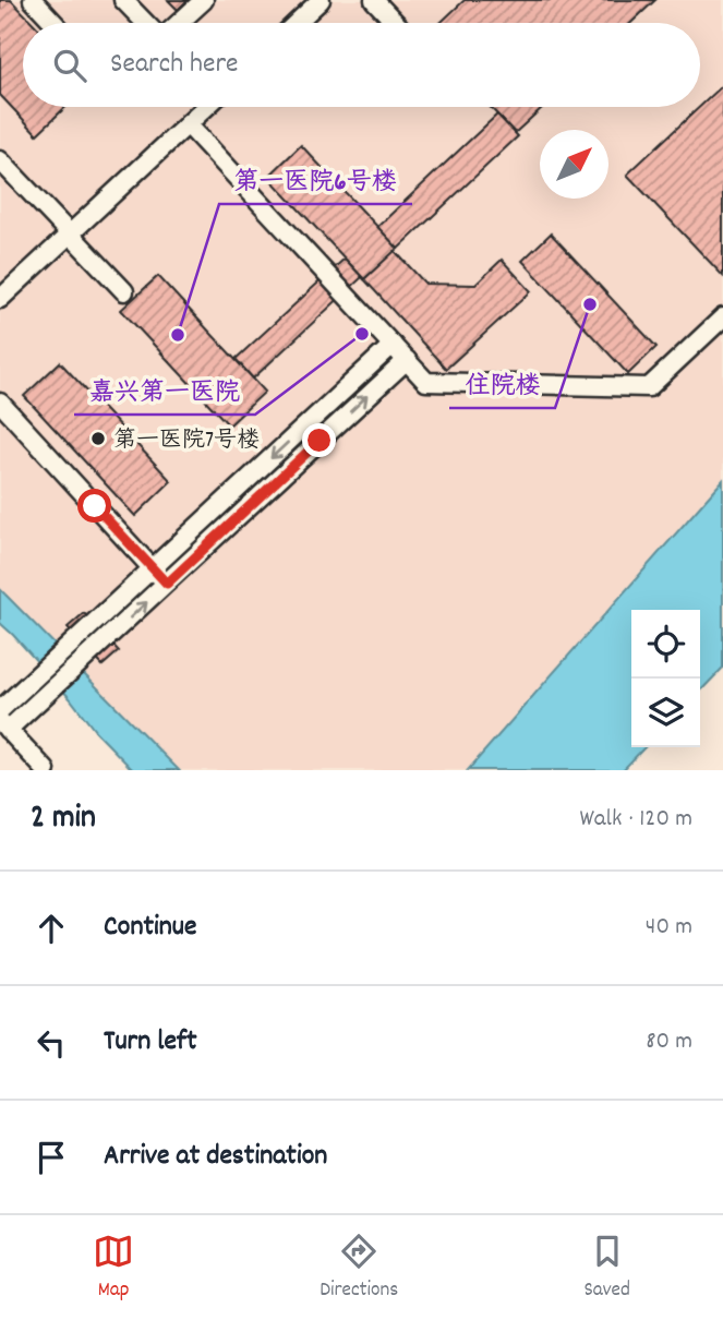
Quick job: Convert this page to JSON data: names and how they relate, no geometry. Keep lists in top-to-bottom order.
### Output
{
  "places": [
    "住院楼",
    "嘉兴第一医院",
    "第一医院6号楼",
    "第一医院7号楼"
  ],
  "north": "top right",
  "page": {
    "search": "Search here",
    "heading": ["2 min", "Walk · 120 m"],
    "list": [
      ["Continue", "40 m"],
      ["Turn left", "80 m"],
      "Arrive at destination"
    ],
    "nav": ["Map", "Directions", "Saved"]
  }
}
